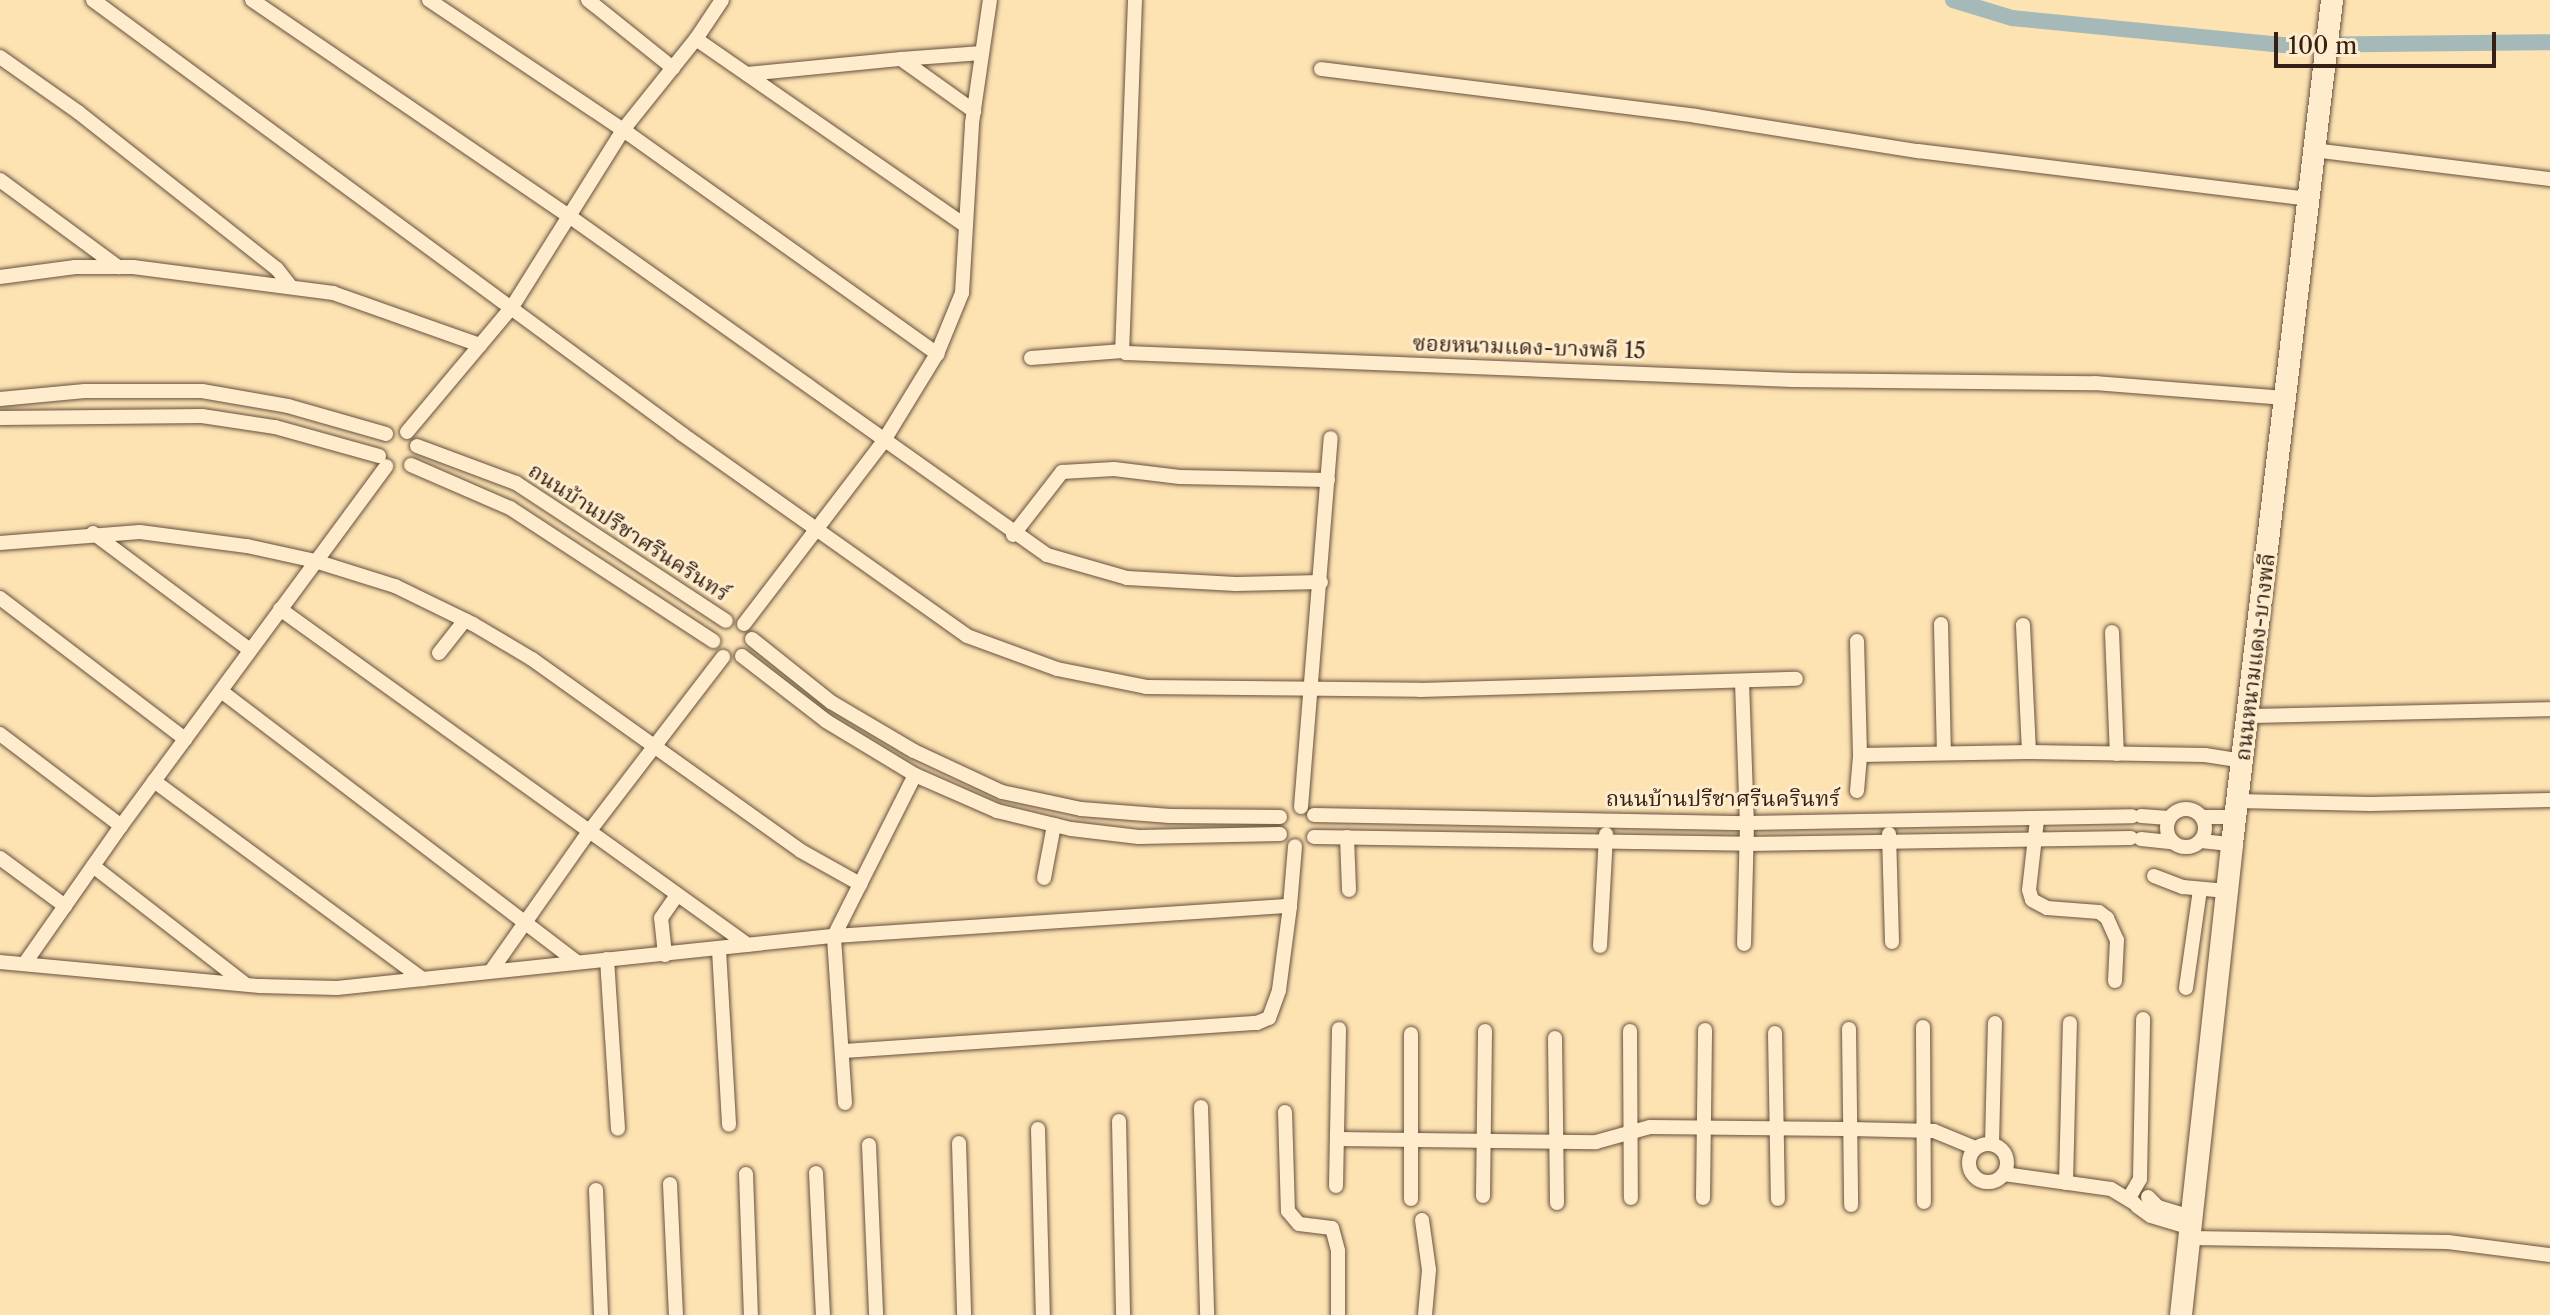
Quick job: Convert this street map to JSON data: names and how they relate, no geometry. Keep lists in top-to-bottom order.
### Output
{
  "streets": {
    "main road": ["ถนนหนามแดง-บางพลี"],
    "street": ["ซอยหนามแดง-บางพลี 15", "ถนนบ้านปรีชาศรีนครินทร์"]
  },
  "crossings": [
    ["ซอยหนามแดง-บางพลี 15", "ถนนหนามแดง-บางพลี"]
  ],
  "scale_bar": "100 m"
}
